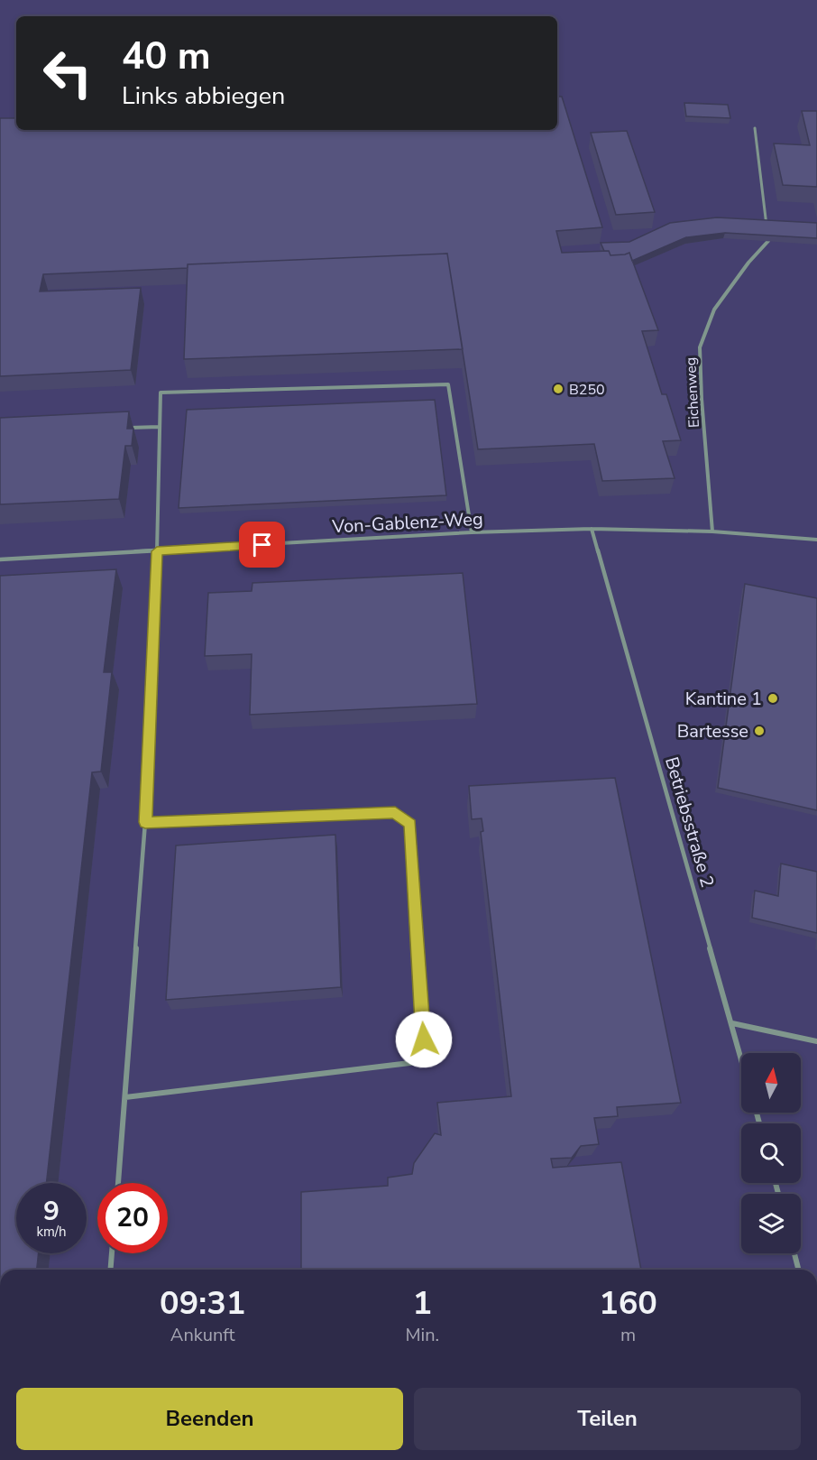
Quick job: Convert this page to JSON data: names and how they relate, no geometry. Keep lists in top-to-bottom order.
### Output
{
  "streets": {
    "lane": ["Eichenweg", "Von-Gablenz-Weg", "Betriebsstraße 2"]
  },
  "crossings": [
    ["Eichenweg", "Von-Gablenz-Weg"],
    ["Von-Gablenz-Weg", "Betriebsstraße 2"]
  ],
  "places": ["B250", "Kantine 1", "Bartesse"],
  "north": "top",
  "page": {
    "turn": ["40 m", "Links abbiegen"],
    "speed": "9 km/h",
    "limit": "20",
    "eta": [
      "09:31",
      "Ankunft",
      "1",
      "Min.",
      "160",
      "m"
    ],
    "buttons": ["Beenden", "Teilen"]
  }
}
